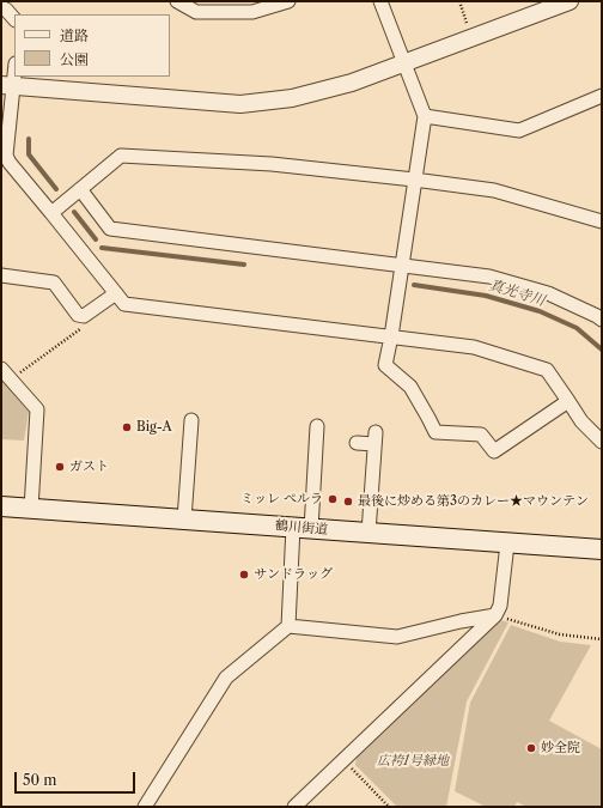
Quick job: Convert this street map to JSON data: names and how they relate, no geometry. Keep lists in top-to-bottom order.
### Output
{
  "streets": {
    "main road": ["鶴川街道"]
  },
  "water": ["真光寺川"],
  "parks": ["広袴1号緑地"],
  "places": [
    "Big-A",
    "ガスト",
    "ミッレ ぺルラ",
    "最後に炒める第3のカレー★マウンテン",
    "サンドラッグ",
    "妙全院"
  ],
  "legend": ["道路", "公園"],
  "scale_bar": "50 m"
}
